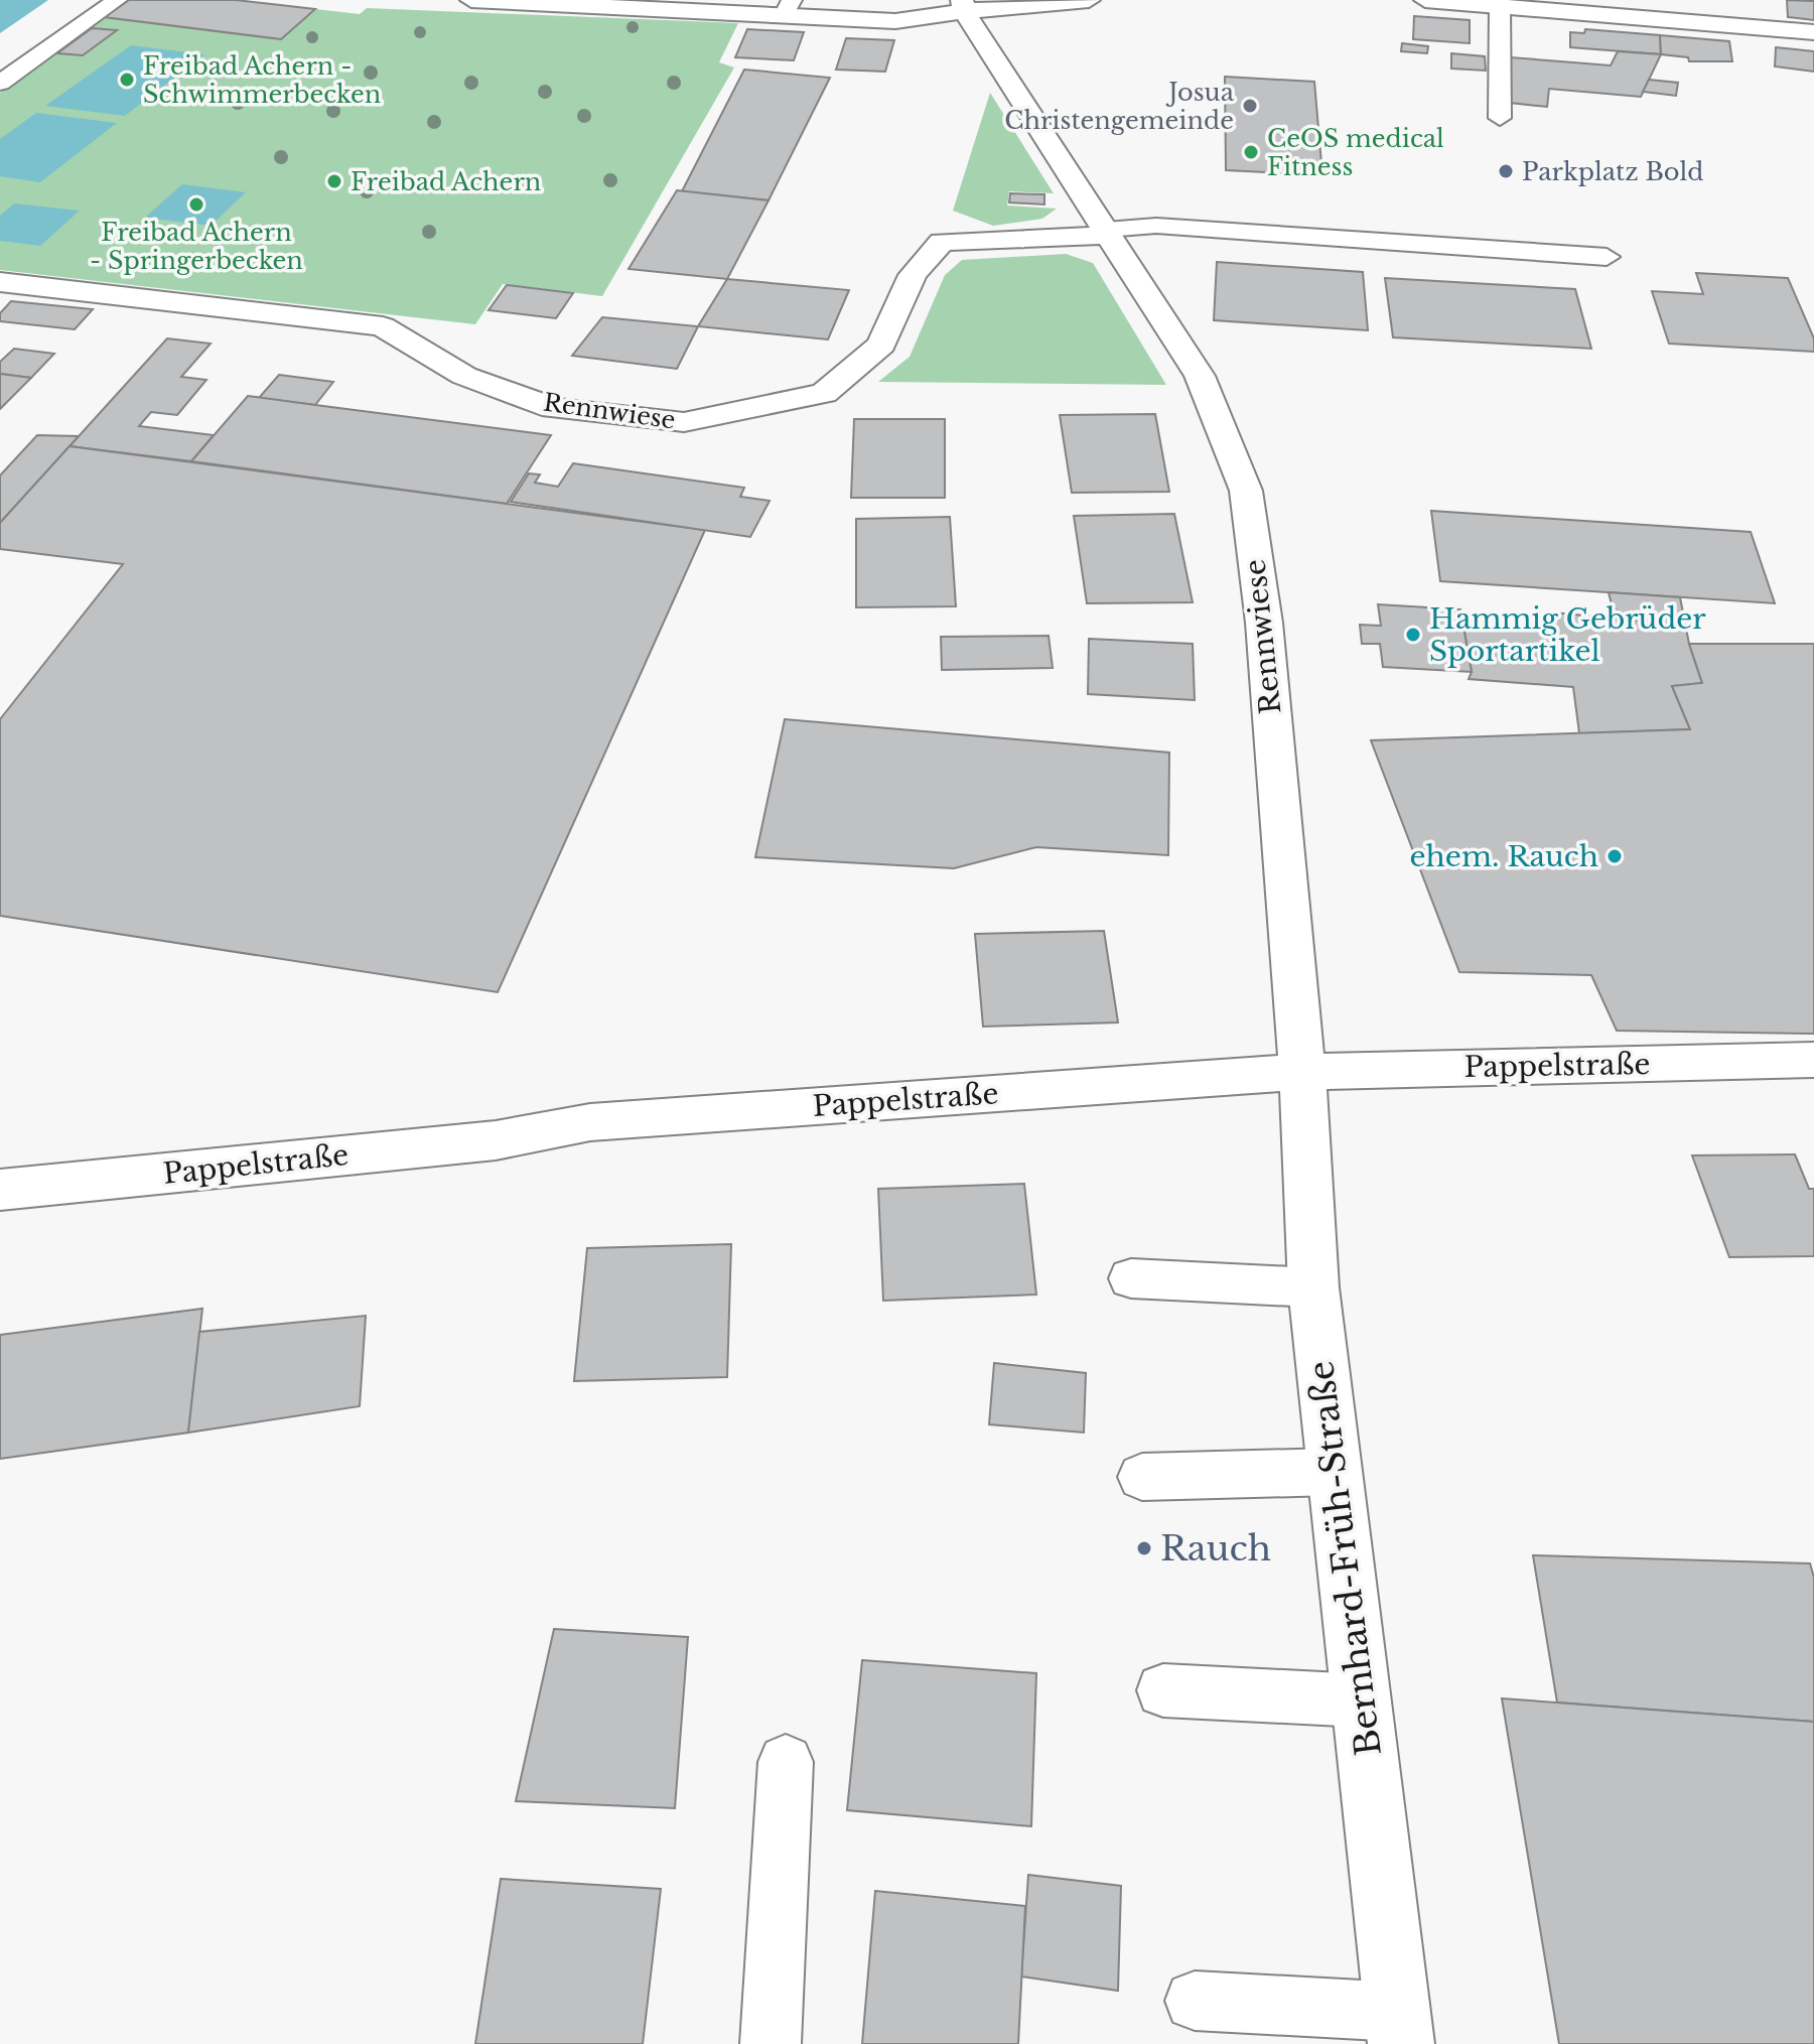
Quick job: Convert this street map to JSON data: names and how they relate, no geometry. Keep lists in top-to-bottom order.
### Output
{
  "streets": {
    "street": ["Rennwiese", "Pappelstraße", "Bernhard-Früh-Straße"]
  },
  "crossings": [
    ["Rennwiese", "Pappelstraße"],
    ["Rennwiese", "Bernhard-Früh-Straße"],
    ["Pappelstraße", "Bernhard-Früh-Straße"]
  ],
  "places": [
    "Freibad Achern - Schwimmerbecken",
    "Josua Christengemeinde",
    "CeOS medical Fitness",
    "Parkplatz Bold",
    "Freibad Achern",
    "Freibad Achern - Springerbecken",
    "Hammig Gebrüder Sportartikel",
    "ehem. Rauch",
    "Rauch"
  ]
}
